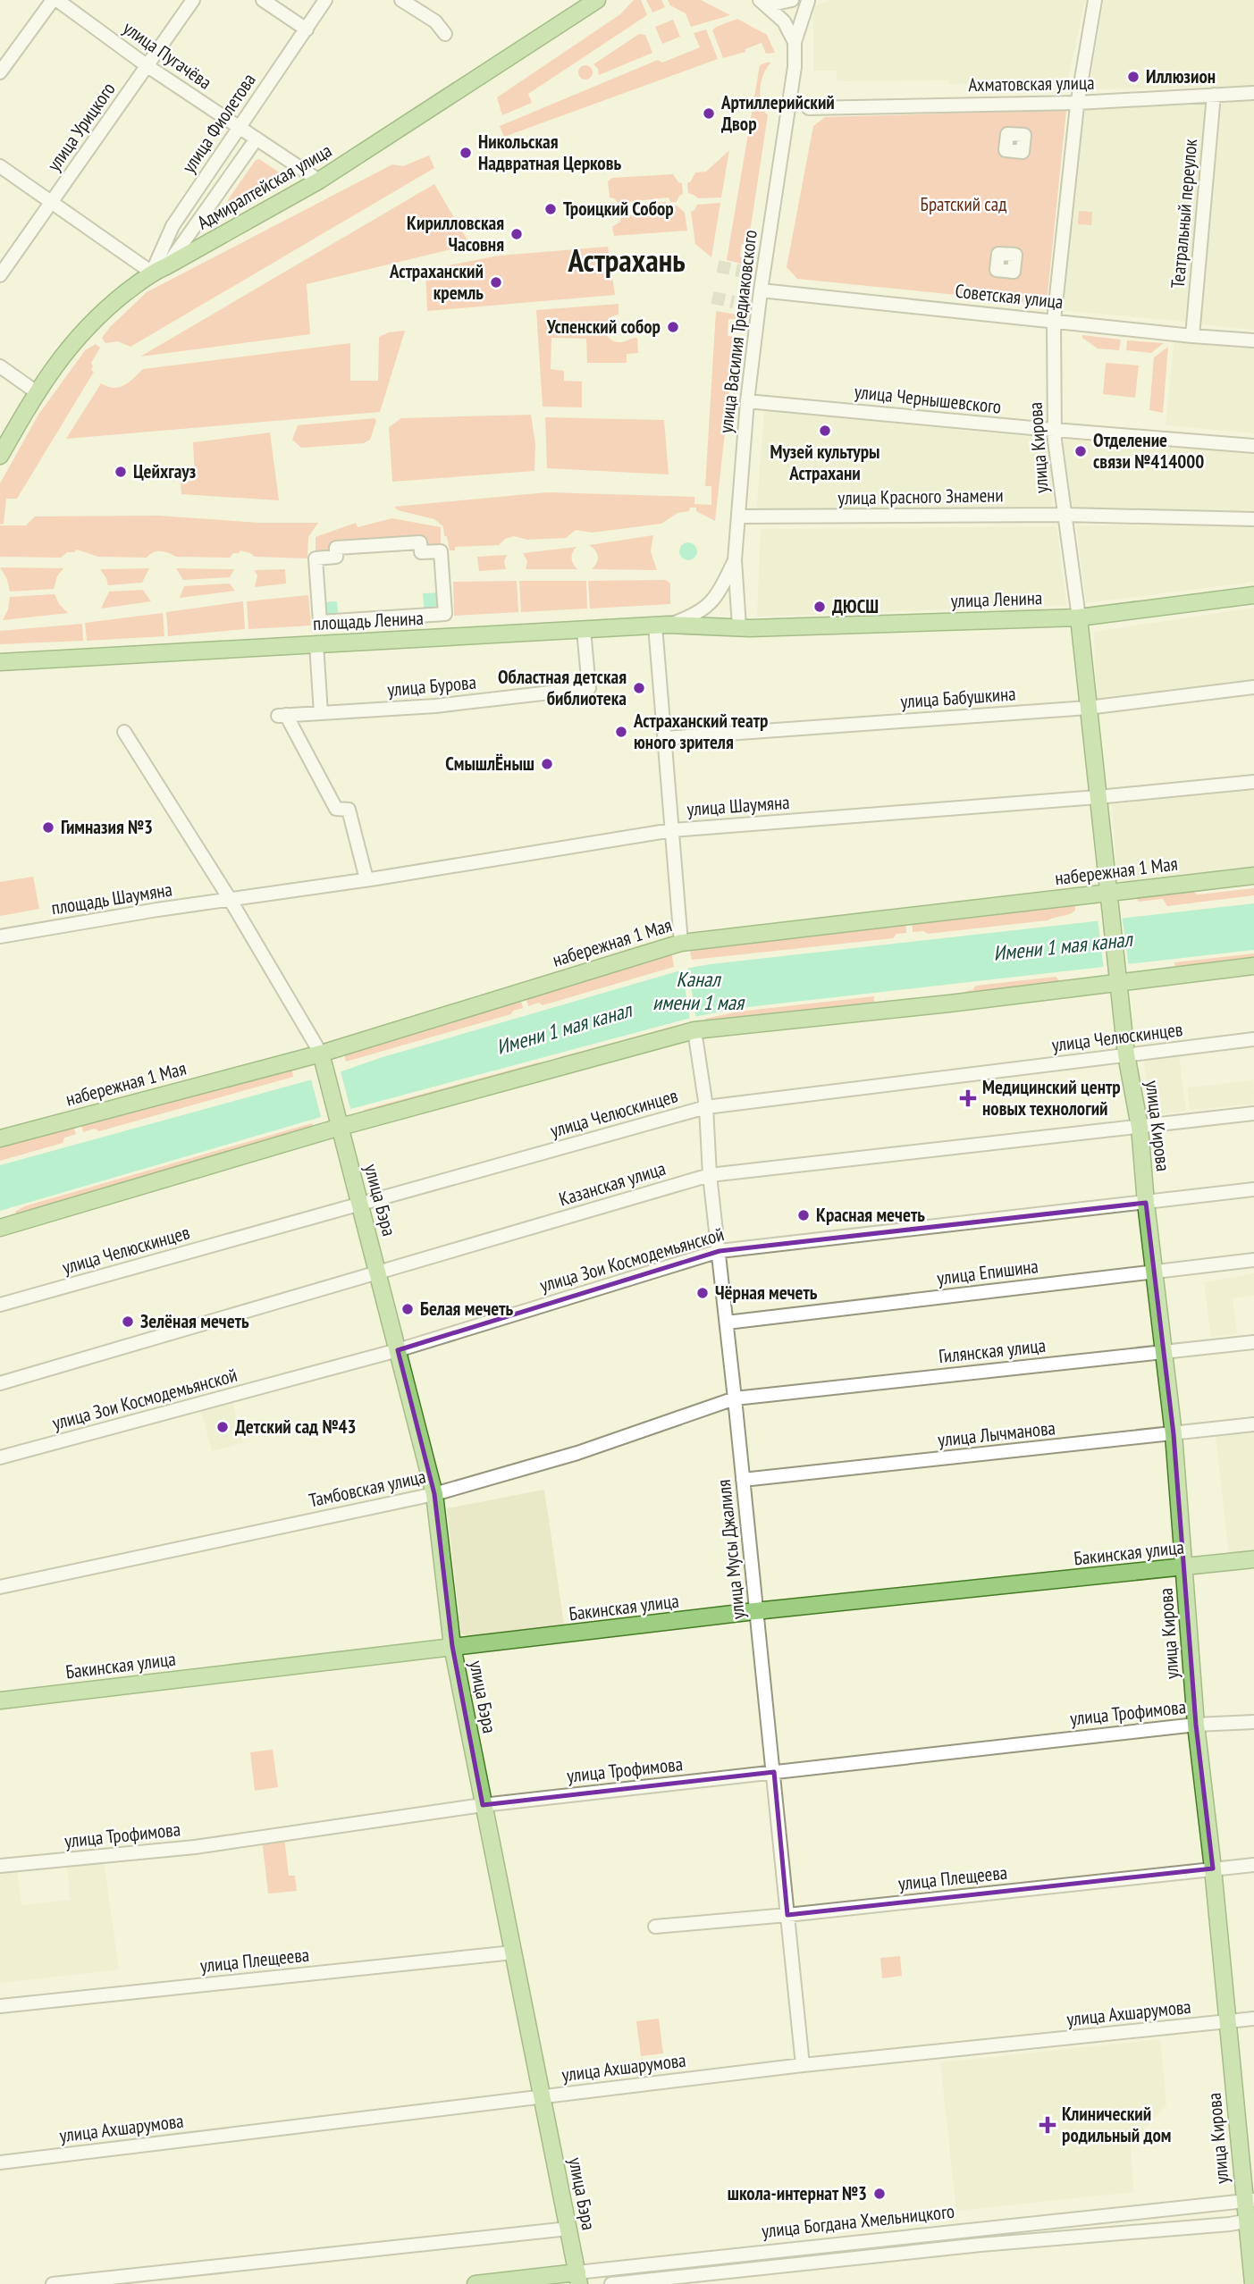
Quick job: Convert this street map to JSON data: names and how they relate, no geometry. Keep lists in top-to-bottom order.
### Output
{
  "streets": {
    "main road": [
      "Адмиралтейская улица",
      "улица Кирова",
      "улица Ленина",
      "площадь Ленина",
      "набережная 1 Мая",
      "улица Бэра",
      "Бакинская улица",
      "улица Богдана Хмельницкого"
    ],
    "street": [
      "улица Пугачёва",
      "Ахматовская улица",
      "улица Фиолетова",
      "улица Урицкого",
      "Театральный переулок",
      "Советская улица",
      "улица Василия Тредиаковского",
      "улица Чернышевского",
      "улица Красного Знамени",
      "улица Бурова",
      "улица Бабушкина",
      "улица Шаумяна",
      "площадь Шаумяна",
      "улица Челюскинцев",
      "Казанская улица",
      "улица Зои Космодемьянской",
      "улица Епишина",
      "Гилянская улица",
      "улица Лычманова",
      "Тамбовская улица",
      "улица Мусы Джалиля",
      "улица Трофимова",
      "улица Плещеева",
      "улица Ахшарумова"
    ]
  },
  "crossings": [
    ["улица Пугачёва", "улица Фиолетова"],
    ["улица Пугачёва", "улица Урицкого"],
    ["улица Пугачёва", "Адмиралтейская улица"],
    ["Ахматовская улица", "Театральный переулок"],
    ["Ахматовская улица", "улица Кирова"],
    ["улица Фиолетова", "Адмиралтейская улица"],
    ["Театральный переулок", "Советская улица"],
    ["Советская улица", "улица Василия Тредиаковского"],
    ["Советская улица", "улица Кирова"],
    ["улица Василия Тредиаковского", "улица Чернышевского"],
    ["улица Василия Тредиаковского", "улица Красного Знамени"],
    ["улица Василия Тредиаковского", "улица Ленина"],
    ["улица Василия Тредиаковского", "площадь Ленина"],
    ["улица Чернышевского", "улица Кирова"],
    ["улица Кирова", "улица Красного Знамени"],
    ["улица Кирова", "улица Ленина"],
    ["улица Кирова", "улица Бабушкина"],
    ["улица Кирова", "улица Шаумяна"],
    ["улица Кирова", "набережная 1 Мая"],
    ["улица Кирова", "улица Челюскинцев"],
    ["улица Кирова", "Казанская улица"],
    ["улица Кирова", "улица Зои Космодемьянской"],
    ["улица Кирова", "улица Епишина"],
    ["улица Кирова", "Гилянская улица"],
    ["улица Кирова", "улица Лычманова"],
    ["улица Кирова", "Бакинская улица"],
    ["улица Кирова", "улица Трофимова"],
    ["улица Кирова", "улица Плещеева"],
    ["улица Кирова", "улица Ахшарумова"],
    ["улица Кирова", "улица Богдана Хмельницкого"],
    ["улица Ленина", "площадь Ленина"],
    ["площадь Ленина", "улица Бурова"],
    ["улица Бурова", "улица Шаумяна"],
    ["улица Шаумяна", "площадь Шаумяна"],
    ["набережная 1 Мая", "улица Бэра"],
    ["улица Челюскинцев", "улица Бэра"],
    ["улица Челюскинцев", "улица Мусы Джалиля"],
    ["Казанская улица", "улица Бэра"],
    ["Казанская улица", "улица Мусы Джалиля"],
    ["улица Бэра", "улица Зои Космодемьянской"],
    ["улица Бэра", "Тамбовская улица"],
    ["улица Бэра", "Бакинская улица"],
    ["улица Бэра", "улица Трофимова"],
    ["улица Бэра", "улица Плещеева"],
    ["улица Бэра", "улица Ахшарумова"],
    ["улица Бэра", "улица Богдана Хмельницкого"],
    ["улица Зои Космодемьянской", "улица Мусы Джалиля"],
    ["улица Епишина", "улица Мусы Джалиля"],
    ["Гилянская улица", "Тамбовская улица"],
    ["Гилянская улица", "улица Мусы Джалиля"],
    ["улица Лычманова", "улица Мусы Джалиля"],
    ["Тамбовская улица", "улица Мусы Джалиля"],
    ["улица Мусы Джалиля", "Бакинская улица"],
    ["улица Мусы Джалиля", "улица Трофимова"],
    ["улица Мусы Джалиля", "улица Плещеева"],
    ["улица Мусы Джалиля", "улица Ахшарумова"]
  ],
  "districts": ["Астрахань"],
  "water": ["Имени 1 мая канал", "Канал имени 1 мая"],
  "parks": ["Братский сад"],
  "places": {
    "other": [
      "Иллюзион",
      "Артиллерийский Двор",
      "Никольская Надвратная Церковь",
      "Троицкий Собор",
      "Кирилловская Часовня",
      "Астраханский кремль",
      "Успенский собор",
      "Музей культуры Астрахани",
      "Отделение связи №414000",
      "Цейхгауз",
      "ДЮСШ",
      "Областная детская библиотека",
      "Астраханский театр юного зрителя",
      "СмышлЁныш",
      "Гимназия №3",
      "Красная мечеть",
      "Чёрная мечеть",
      "Белая мечеть",
      "Зелёная мечеть",
      "Детский сад №43",
      "школа-интернат №3"
    ],
    "health": ["Медицинский центр новых технологий", "Клинический родильный дом"]
  }
}
